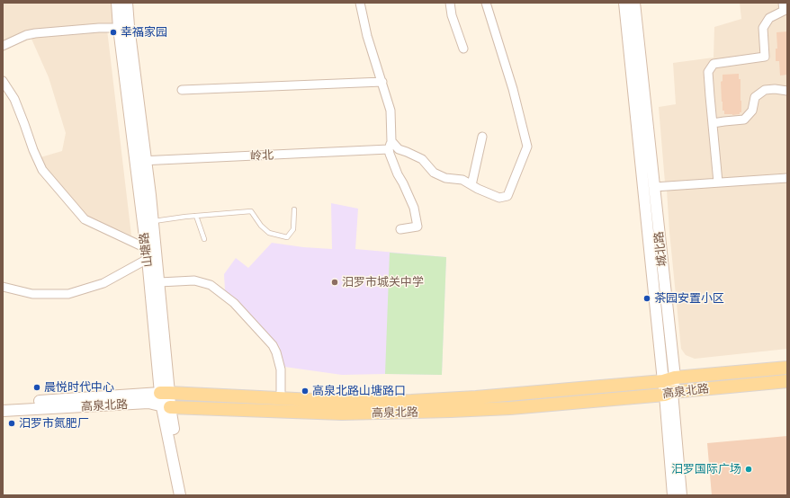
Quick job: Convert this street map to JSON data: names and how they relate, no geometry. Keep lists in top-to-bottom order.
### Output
{
  "streets": {
    "main road": ["城北路", "山塘路", "高泉北路"],
    "street": ["岭北"]
  },
  "crossings": [
    ["岭北", "山塘路"],
    ["城北路", "高泉北路"],
    ["山塘路", "高泉北路"]
  ],
  "places": [
    "幸福家园",
    "汨罗市城关中学",
    "茶园安置小区",
    "晨悦时代中心",
    "高泉北路山塘路口",
    "汨罗市氮肥厂",
    "汨罗国际广场"
  ]
}
